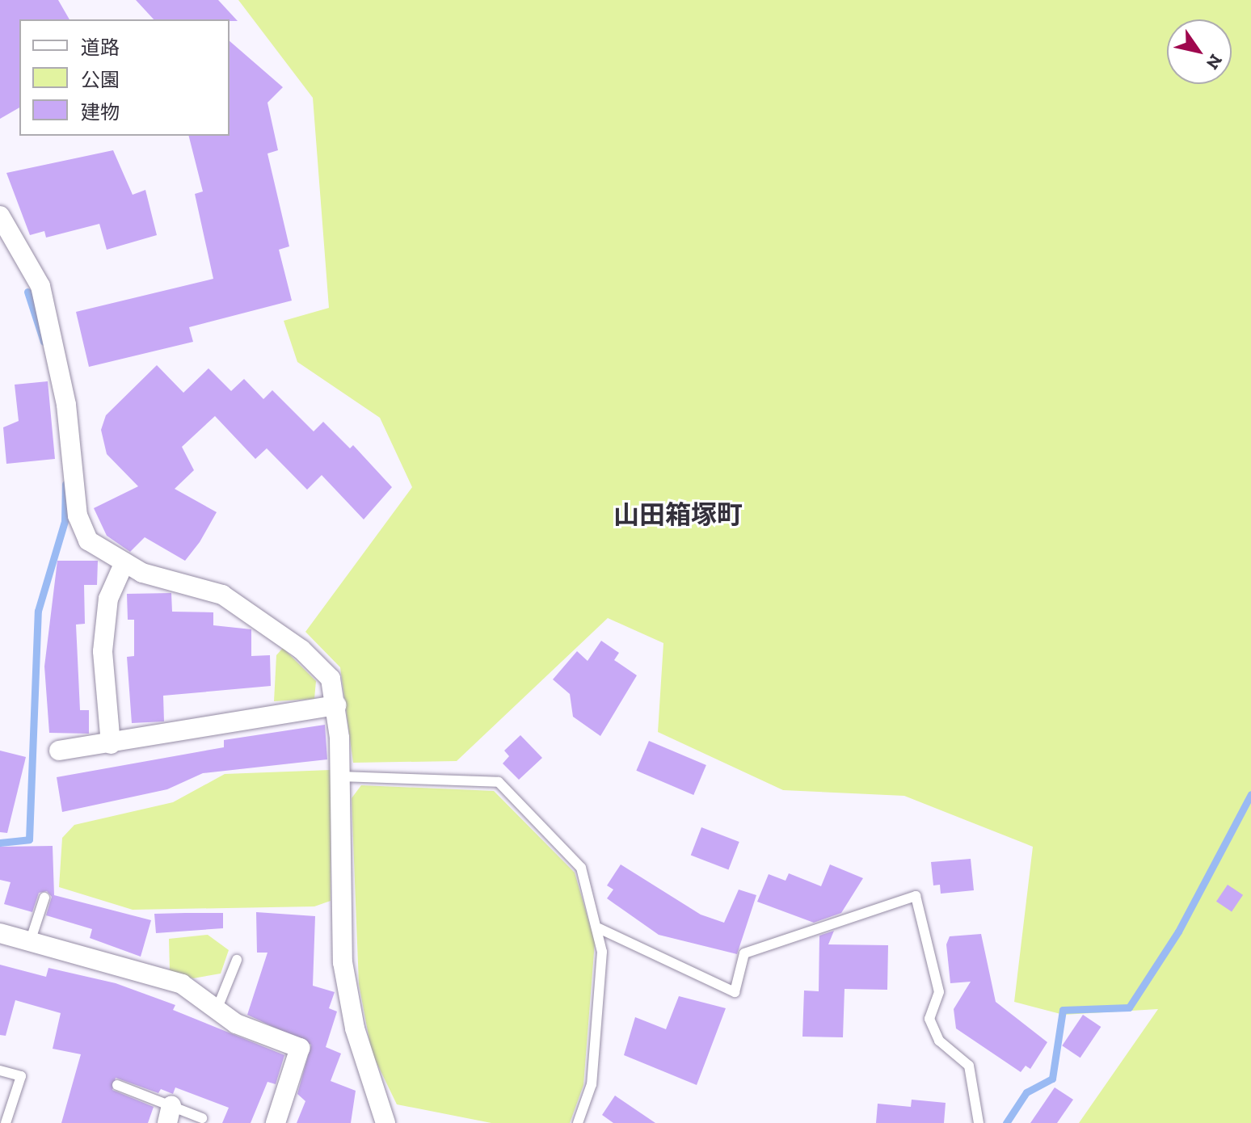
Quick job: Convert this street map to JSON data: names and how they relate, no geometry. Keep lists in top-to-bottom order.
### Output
{
  "districts": ["山田箱塚町"],
  "legend": ["道路", "公園", "建物"],
  "north": "bottom right"
}
